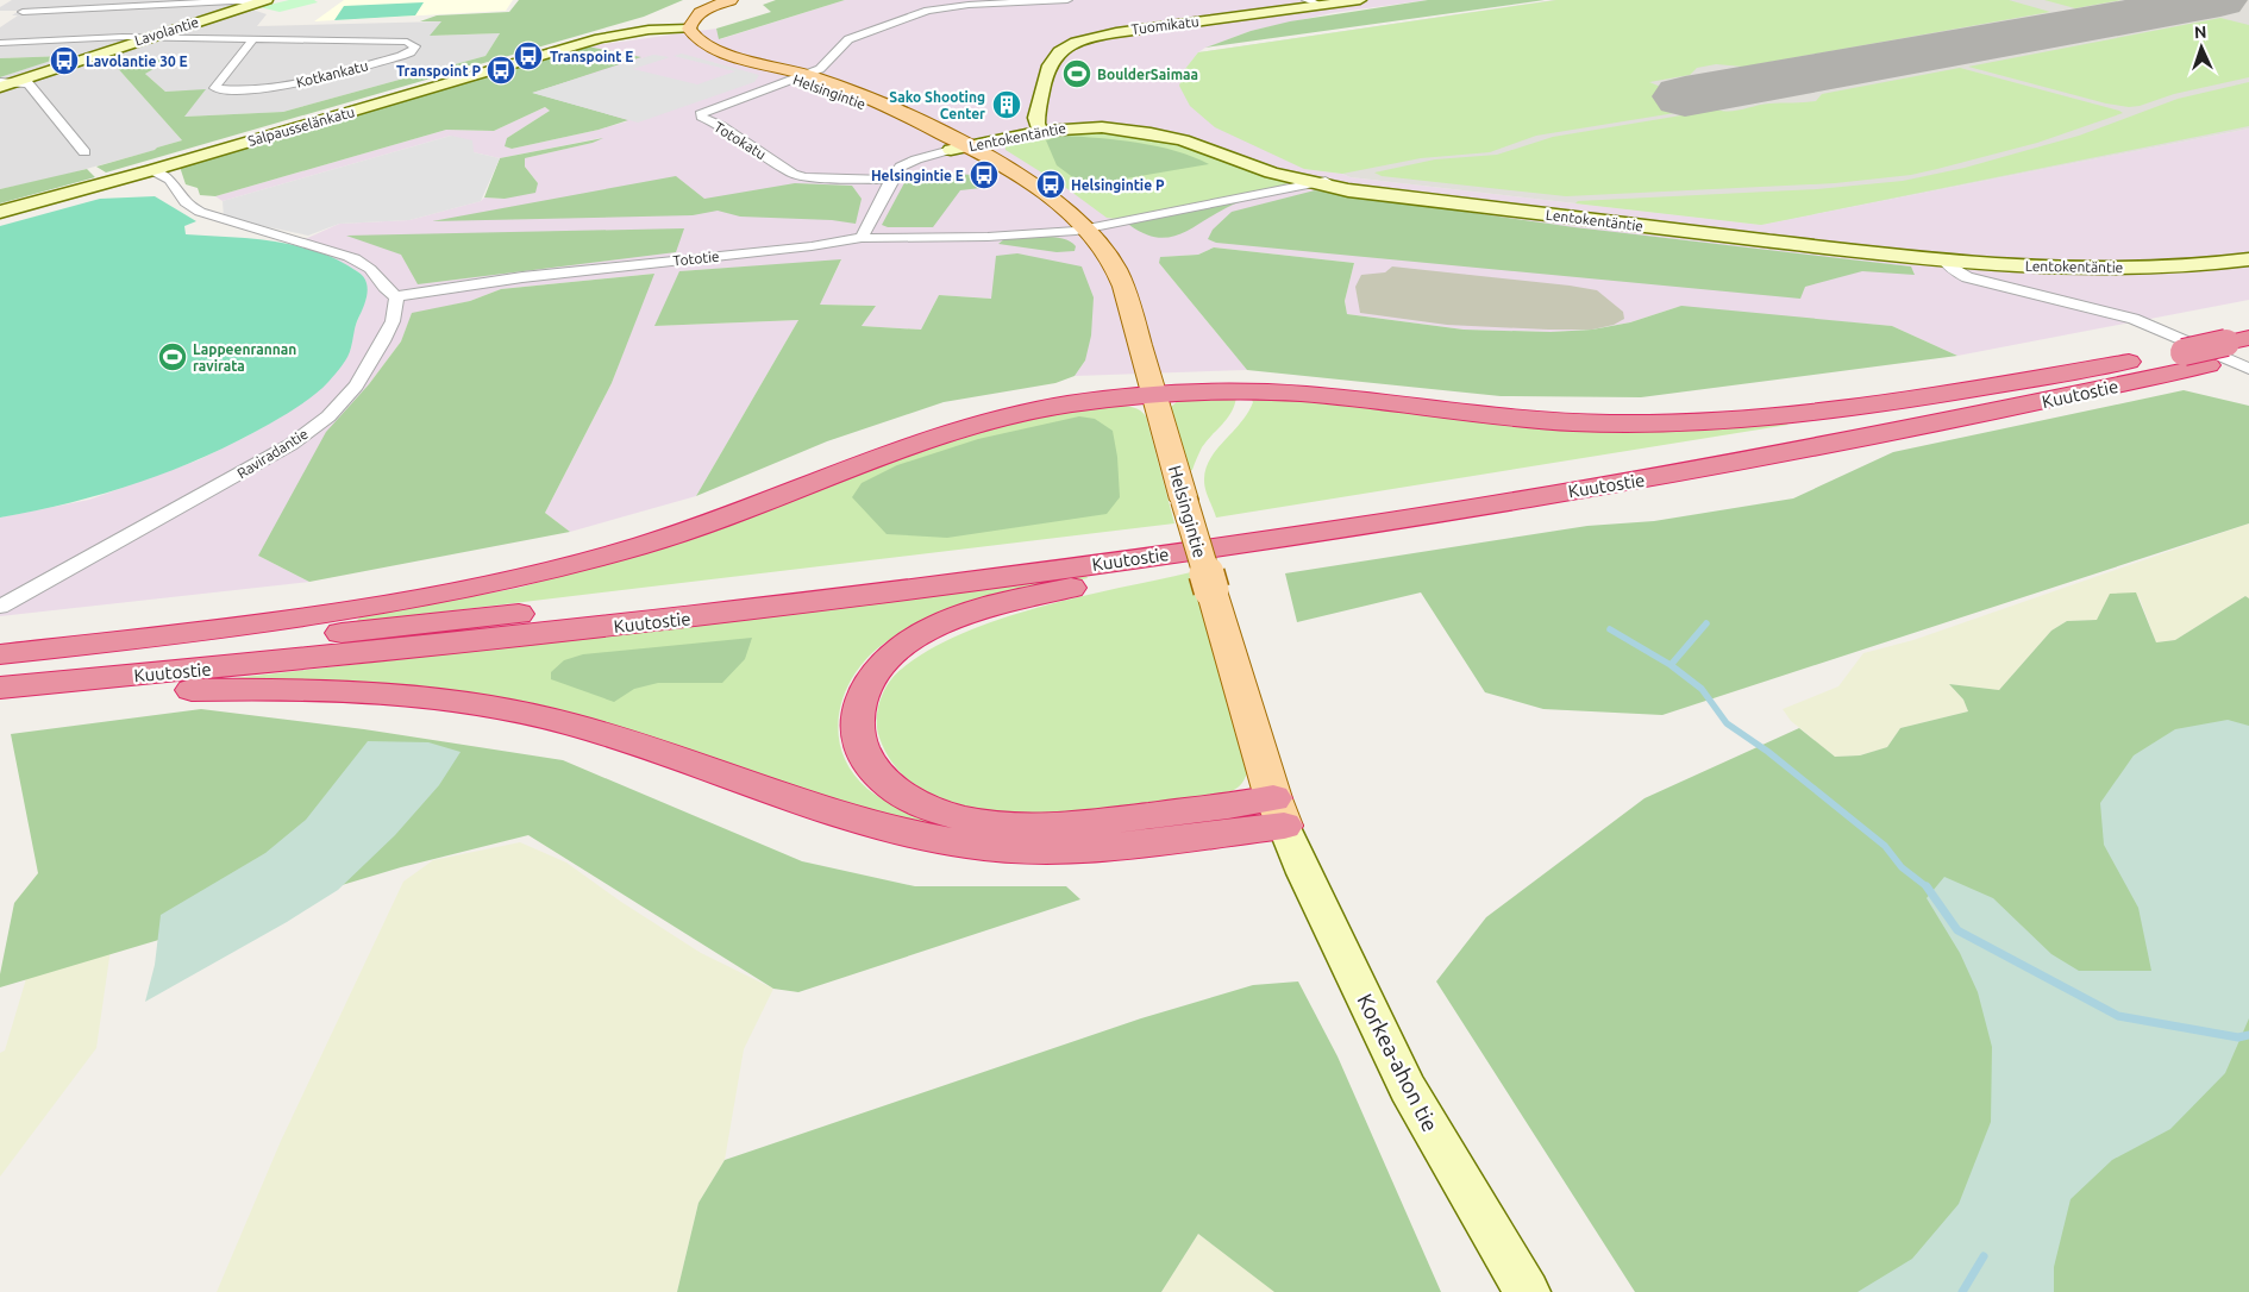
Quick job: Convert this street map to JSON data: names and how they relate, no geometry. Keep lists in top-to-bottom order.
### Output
{
  "streets": {
    "highway": ["Kuutostie"],
    "main road": ["Helsingintie"],
    "street": [
      "Tuomikatu",
      "Lavolantie",
      "Kotkankatu",
      "Salpausselänkatu",
      "Lentokentäntie",
      "Totokatu",
      "Tototie",
      "Raviradantie",
      "Korkea-ahon tie"
    ]
  },
  "crossings": [
    ["Tuomikatu", "Lentokentäntie"],
    ["Lavolantie", "Kotkankatu"],
    ["Helsingintie", "Salpausselänkatu"],
    ["Helsingintie", "Lentokentäntie"],
    ["Helsingintie", "Totokatu"],
    ["Helsingintie", "Tototie"],
    ["Helsingintie", "Korkea-ahon tie"],
    ["Lentokentäntie", "Tototie"],
    ["Tototie", "Raviradantie"]
  ],
  "places": {
    "bus stop": [
      "Transpoint E",
      "Lavolantie 30 E",
      "Transpoint P",
      "Helsingintie E",
      "Helsingintie P"
    ],
    "sports": ["BoulderSaimaa", "Lappeenrannan ravirata"],
    "building": ["Sako Shooting Center"]
  },
  "north": "top"
}
